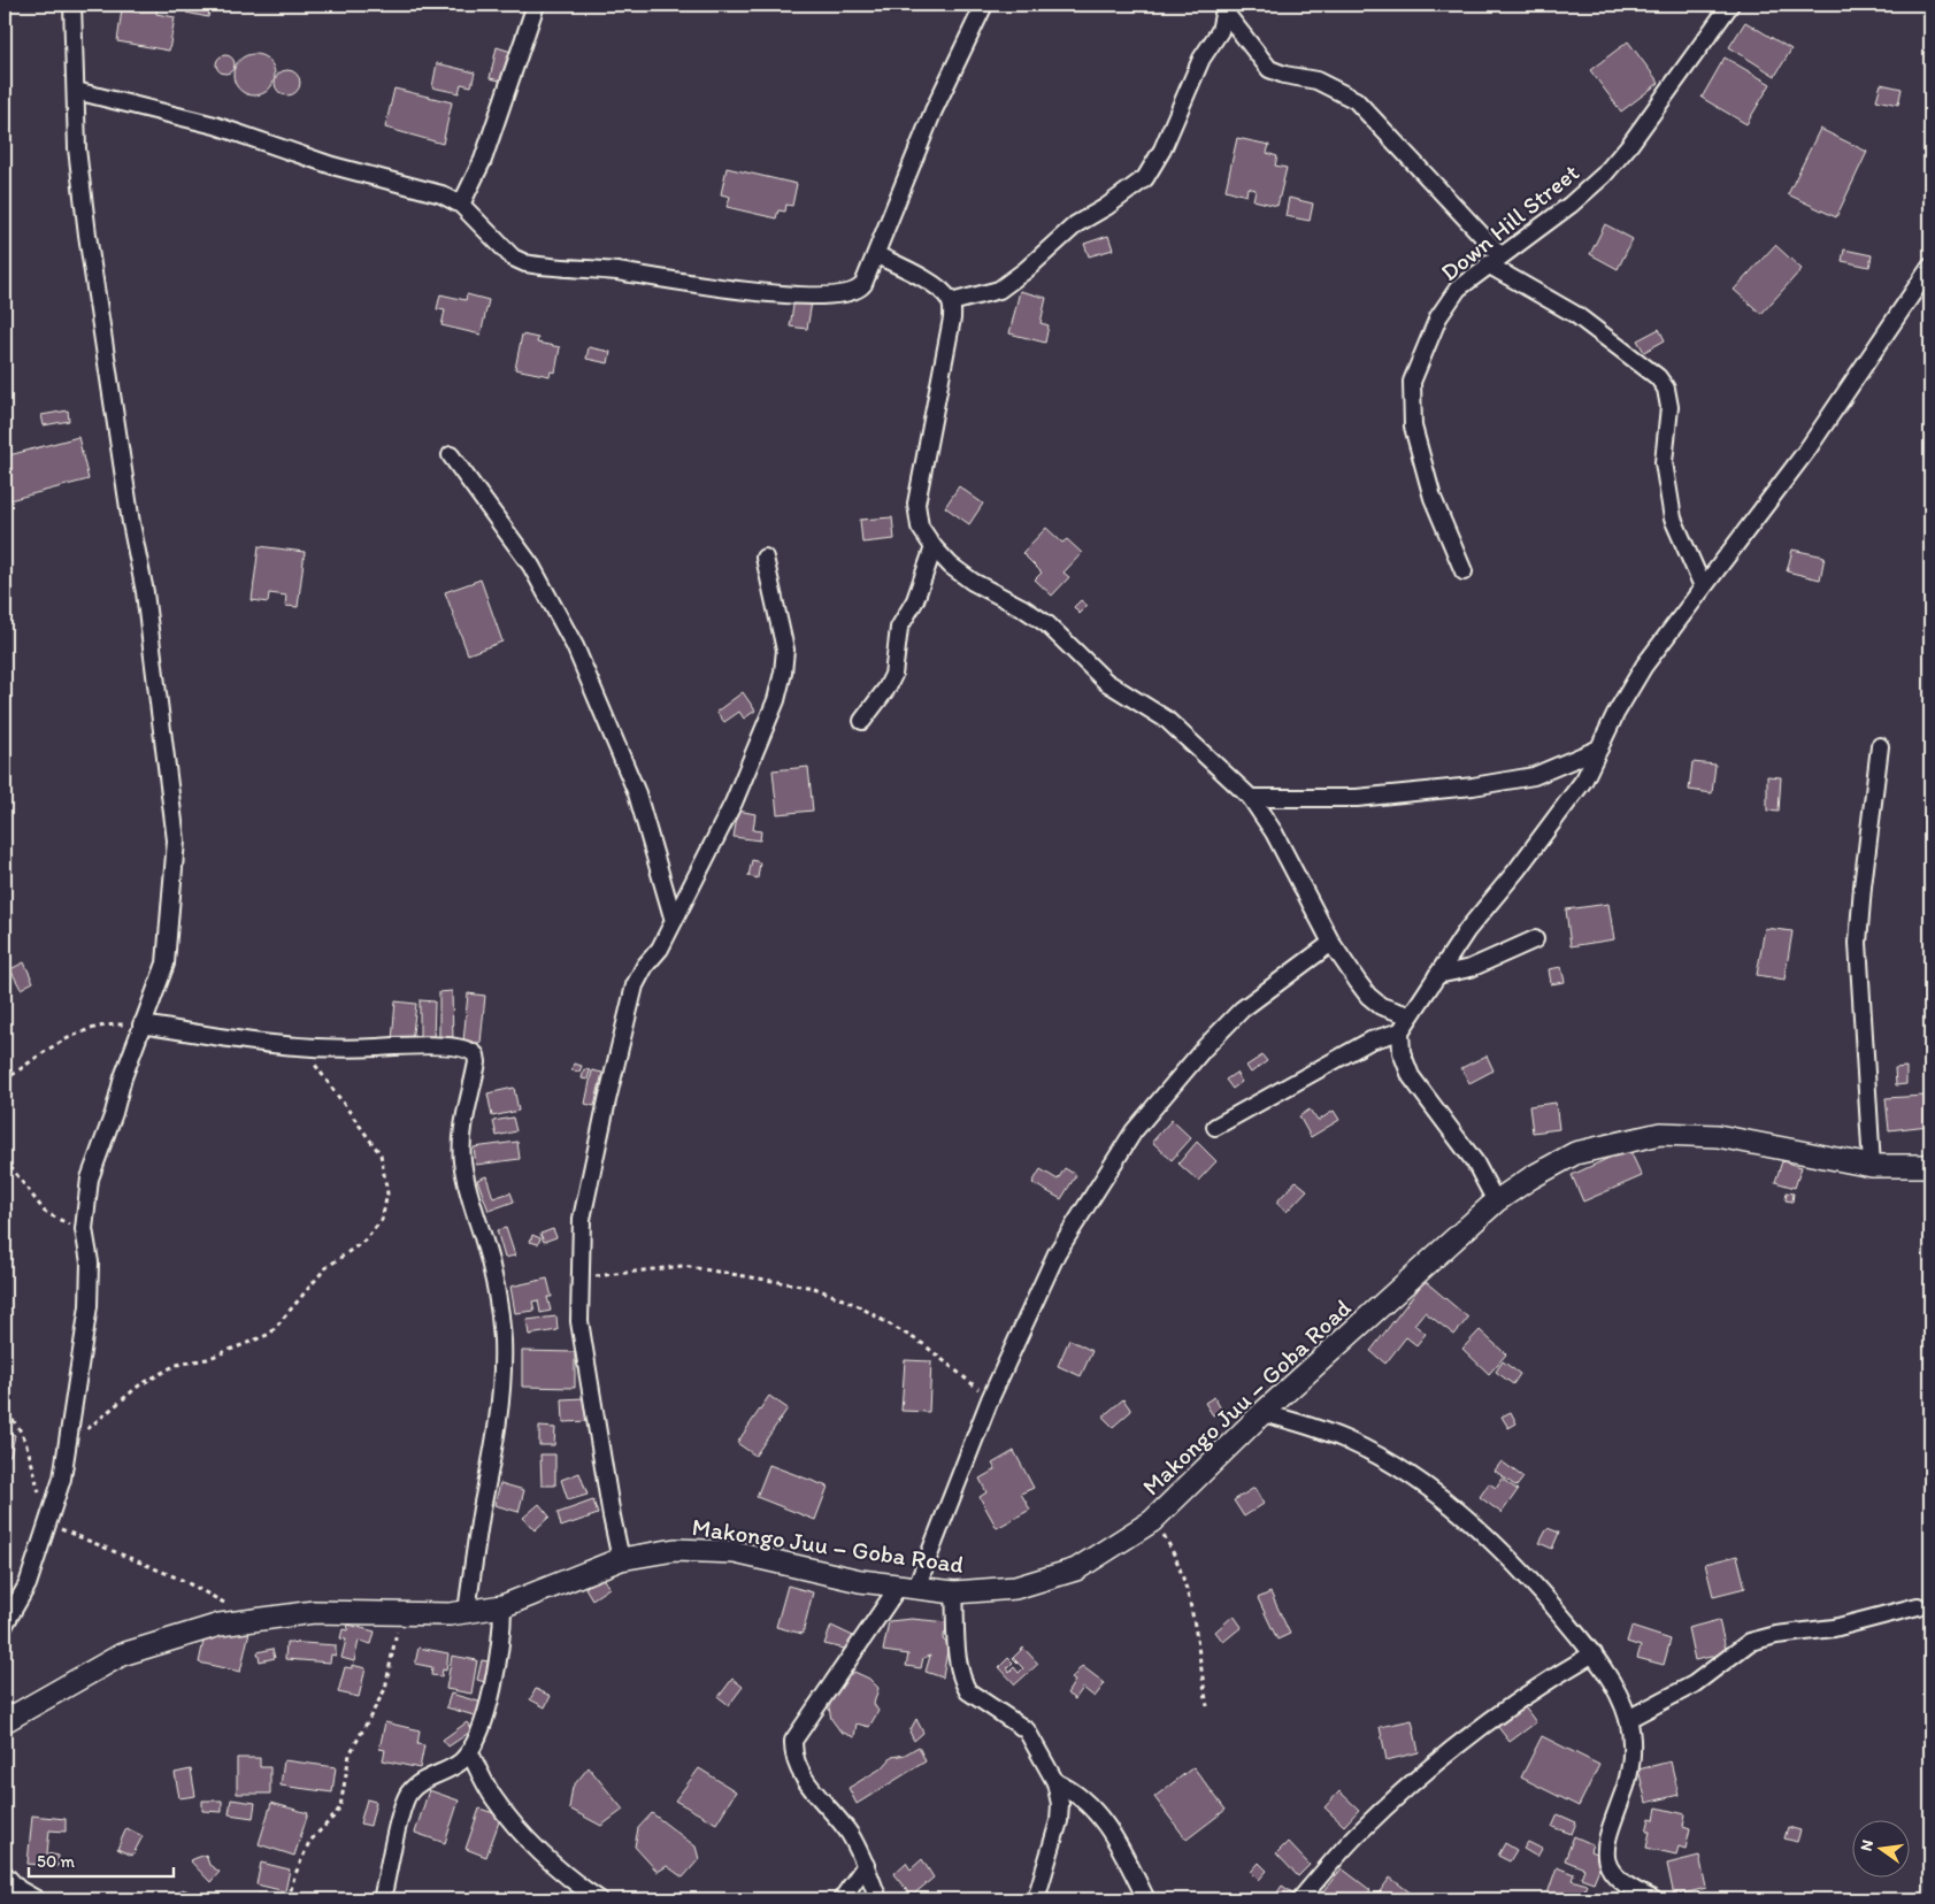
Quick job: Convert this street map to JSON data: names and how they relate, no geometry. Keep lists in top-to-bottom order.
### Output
{
  "streets": {
    "street": ["Down Hill Street", "Makongo Juu – Goba Road"]
  },
  "scale_bar": "50 m",
  "north": "left"
}
